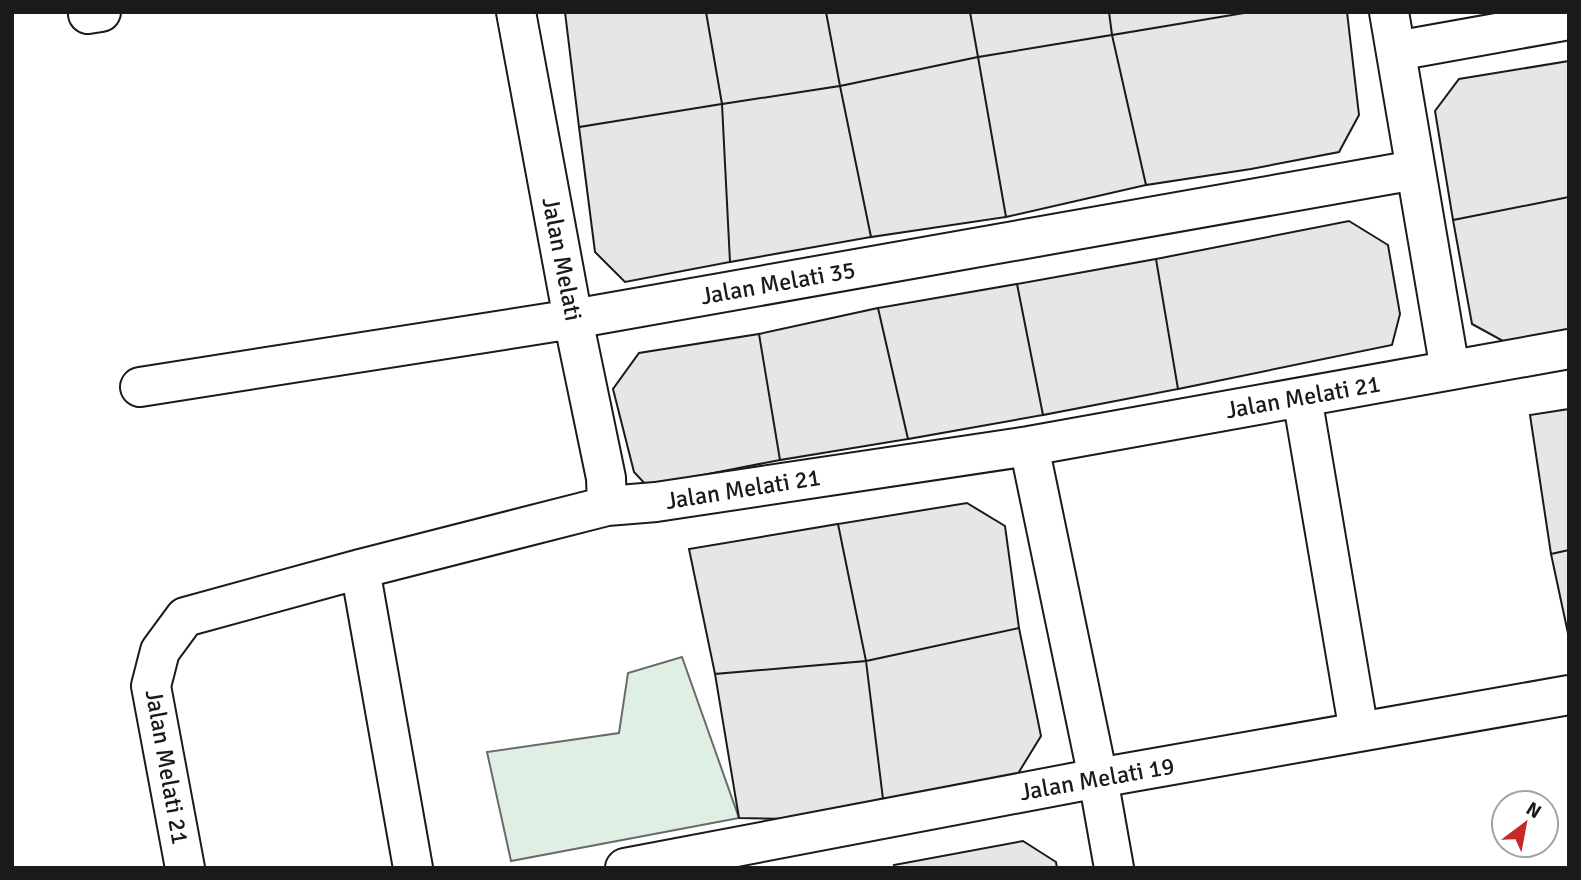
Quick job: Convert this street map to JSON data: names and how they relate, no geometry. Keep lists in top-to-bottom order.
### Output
{
  "streets": {
    "street": [
      "Jalan Melati",
      "Jalan Melati 35",
      "Jalan Melati 21",
      "Jalan Melati 19"
    ]
  },
  "crossings": [
    ["Jalan Melati", "Jalan Melati 35"],
    ["Jalan Melati", "Jalan Melati 21"]
  ],
  "north": "top right"
}
